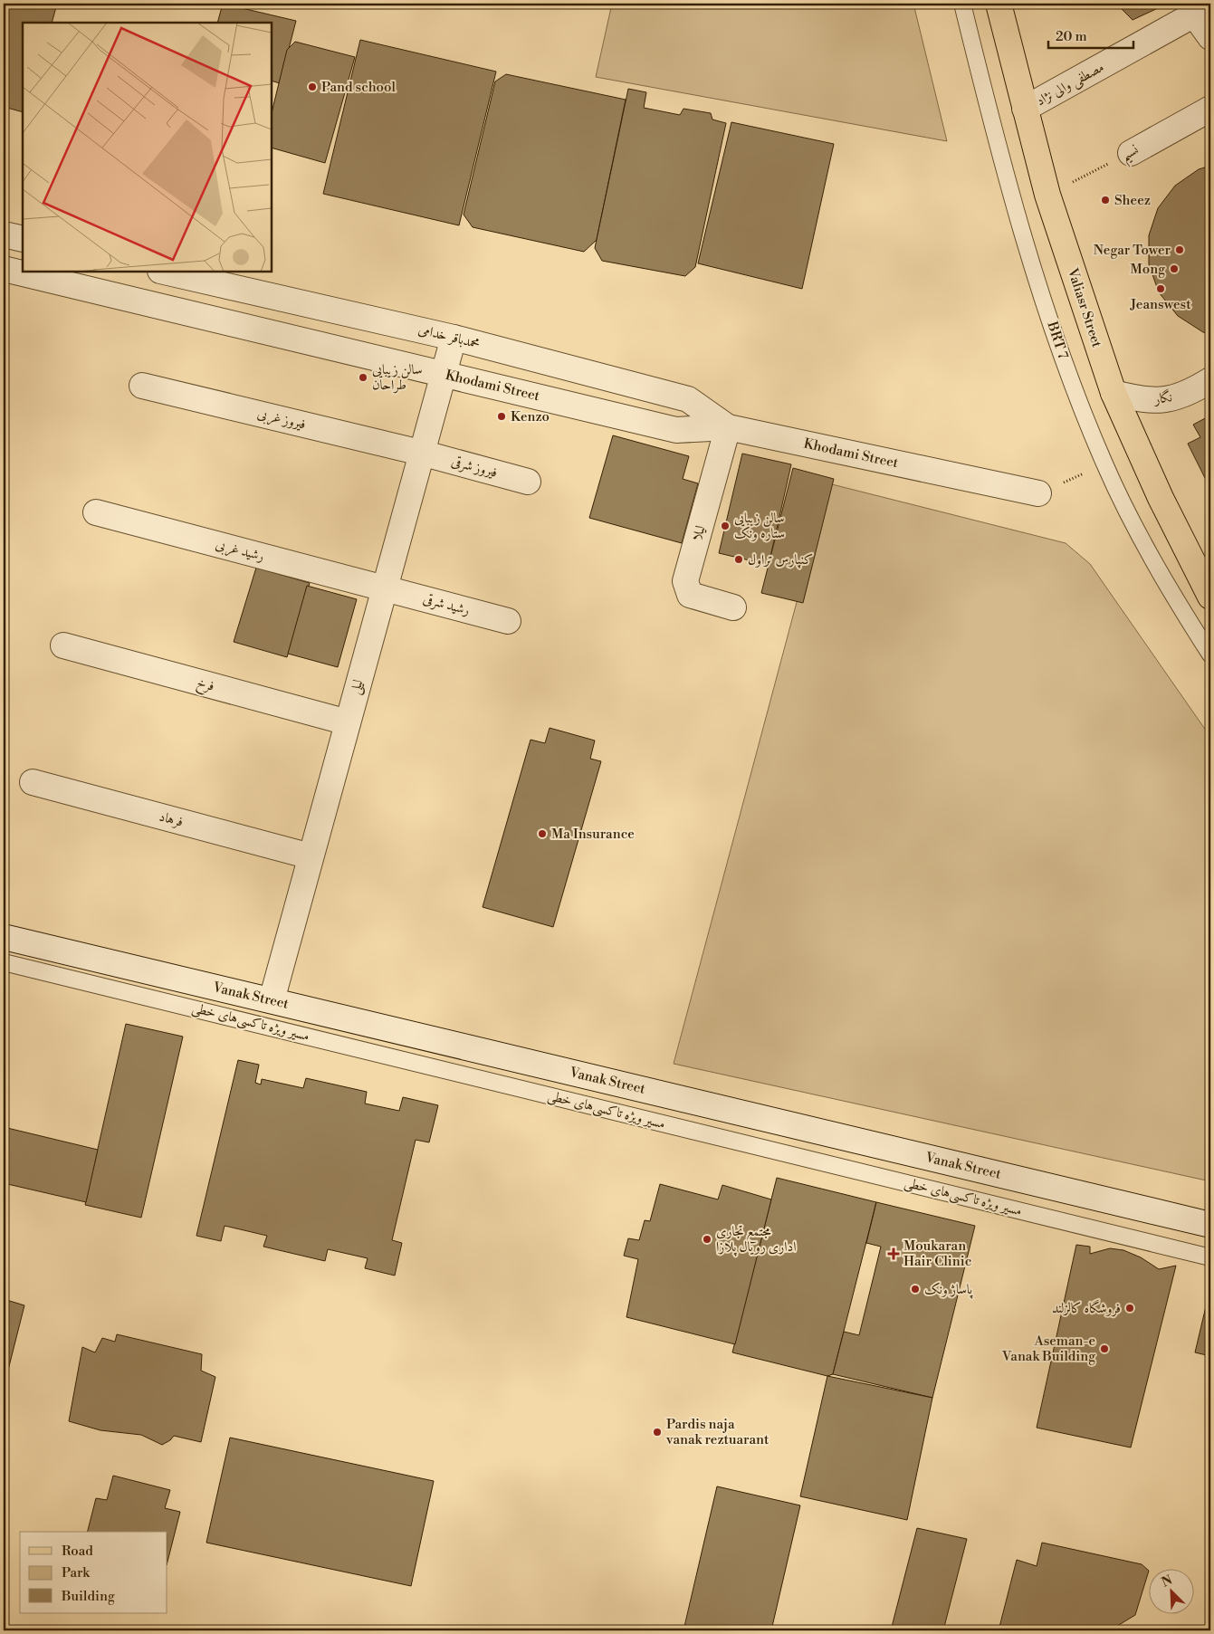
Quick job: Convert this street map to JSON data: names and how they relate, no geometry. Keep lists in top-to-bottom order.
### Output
{
  "streets": {
    "main road": ["Valiasr Street"],
    "street": [
      "مصطفی والی نژاد",
      "نسیم",
      "محمدباقر خدامی",
      "Khodami Street",
      "نگار",
      "فیروز غربی",
      "فیروز شرقی",
      "لیلا",
      "رشید غربی",
      "رشید شرقی",
      "فرخ",
      "لیلی",
      "فرهاد",
      "Vanak Street"
    ],
    "lane": ["BRT 7", "مسیر ویژه تاکسی‌های خطی"]
  },
  "crossings": [
    ["مصطفی والی نژاد", "Valiasr Street"],
    ["نسیم", "Valiasr Street"],
    ["Valiasr Street", "نگار"],
    ["محمدباقر خدامی", "Khodami Street"],
    ["محمدباقر خدامی", "لیلا"],
    ["محمدباقر خدامی", "لیلی"],
    ["Khodami Street", "لیلا"],
    ["Khodami Street", "لیلی"],
    ["فیروز غربی", "فیروز شرقی"],
    ["فیروز غربی", "لیلی"],
    ["فیروز شرقی", "لیلی"],
    ["رشید غربی", "رشید شرقی"],
    ["رشید غربی", "لیلی"],
    ["رشید شرقی", "لیلی"],
    ["فرخ", "لیلی"],
    ["لیلی", "فرهاد"],
    ["لیلی", "Vanak Street"]
  ],
  "places": {
    "other": [
      "Pand school",
      "Sheez",
      "Negar Tower",
      "Mong",
      "Jeanswest",
      "سالن زیبایی طراحان",
      "Kenzo",
      "سالن زیبایی ستاره ونک",
      "کنپارس تراول",
      "Ma Insurance",
      "مجتمع تجاری اداری رویال پلازا",
      "پاساژ ونک",
      "فروشگاه کالزلند",
      "Aseman-e Vanak Building",
      "Pardis naja vanak reztuarant"
    ],
    "health": ["Moukaran Hair Clinic"]
  },
  "legend": ["Road", "Park", "Building"],
  "scale_bar": "20 m",
  "north": "top left"
}
